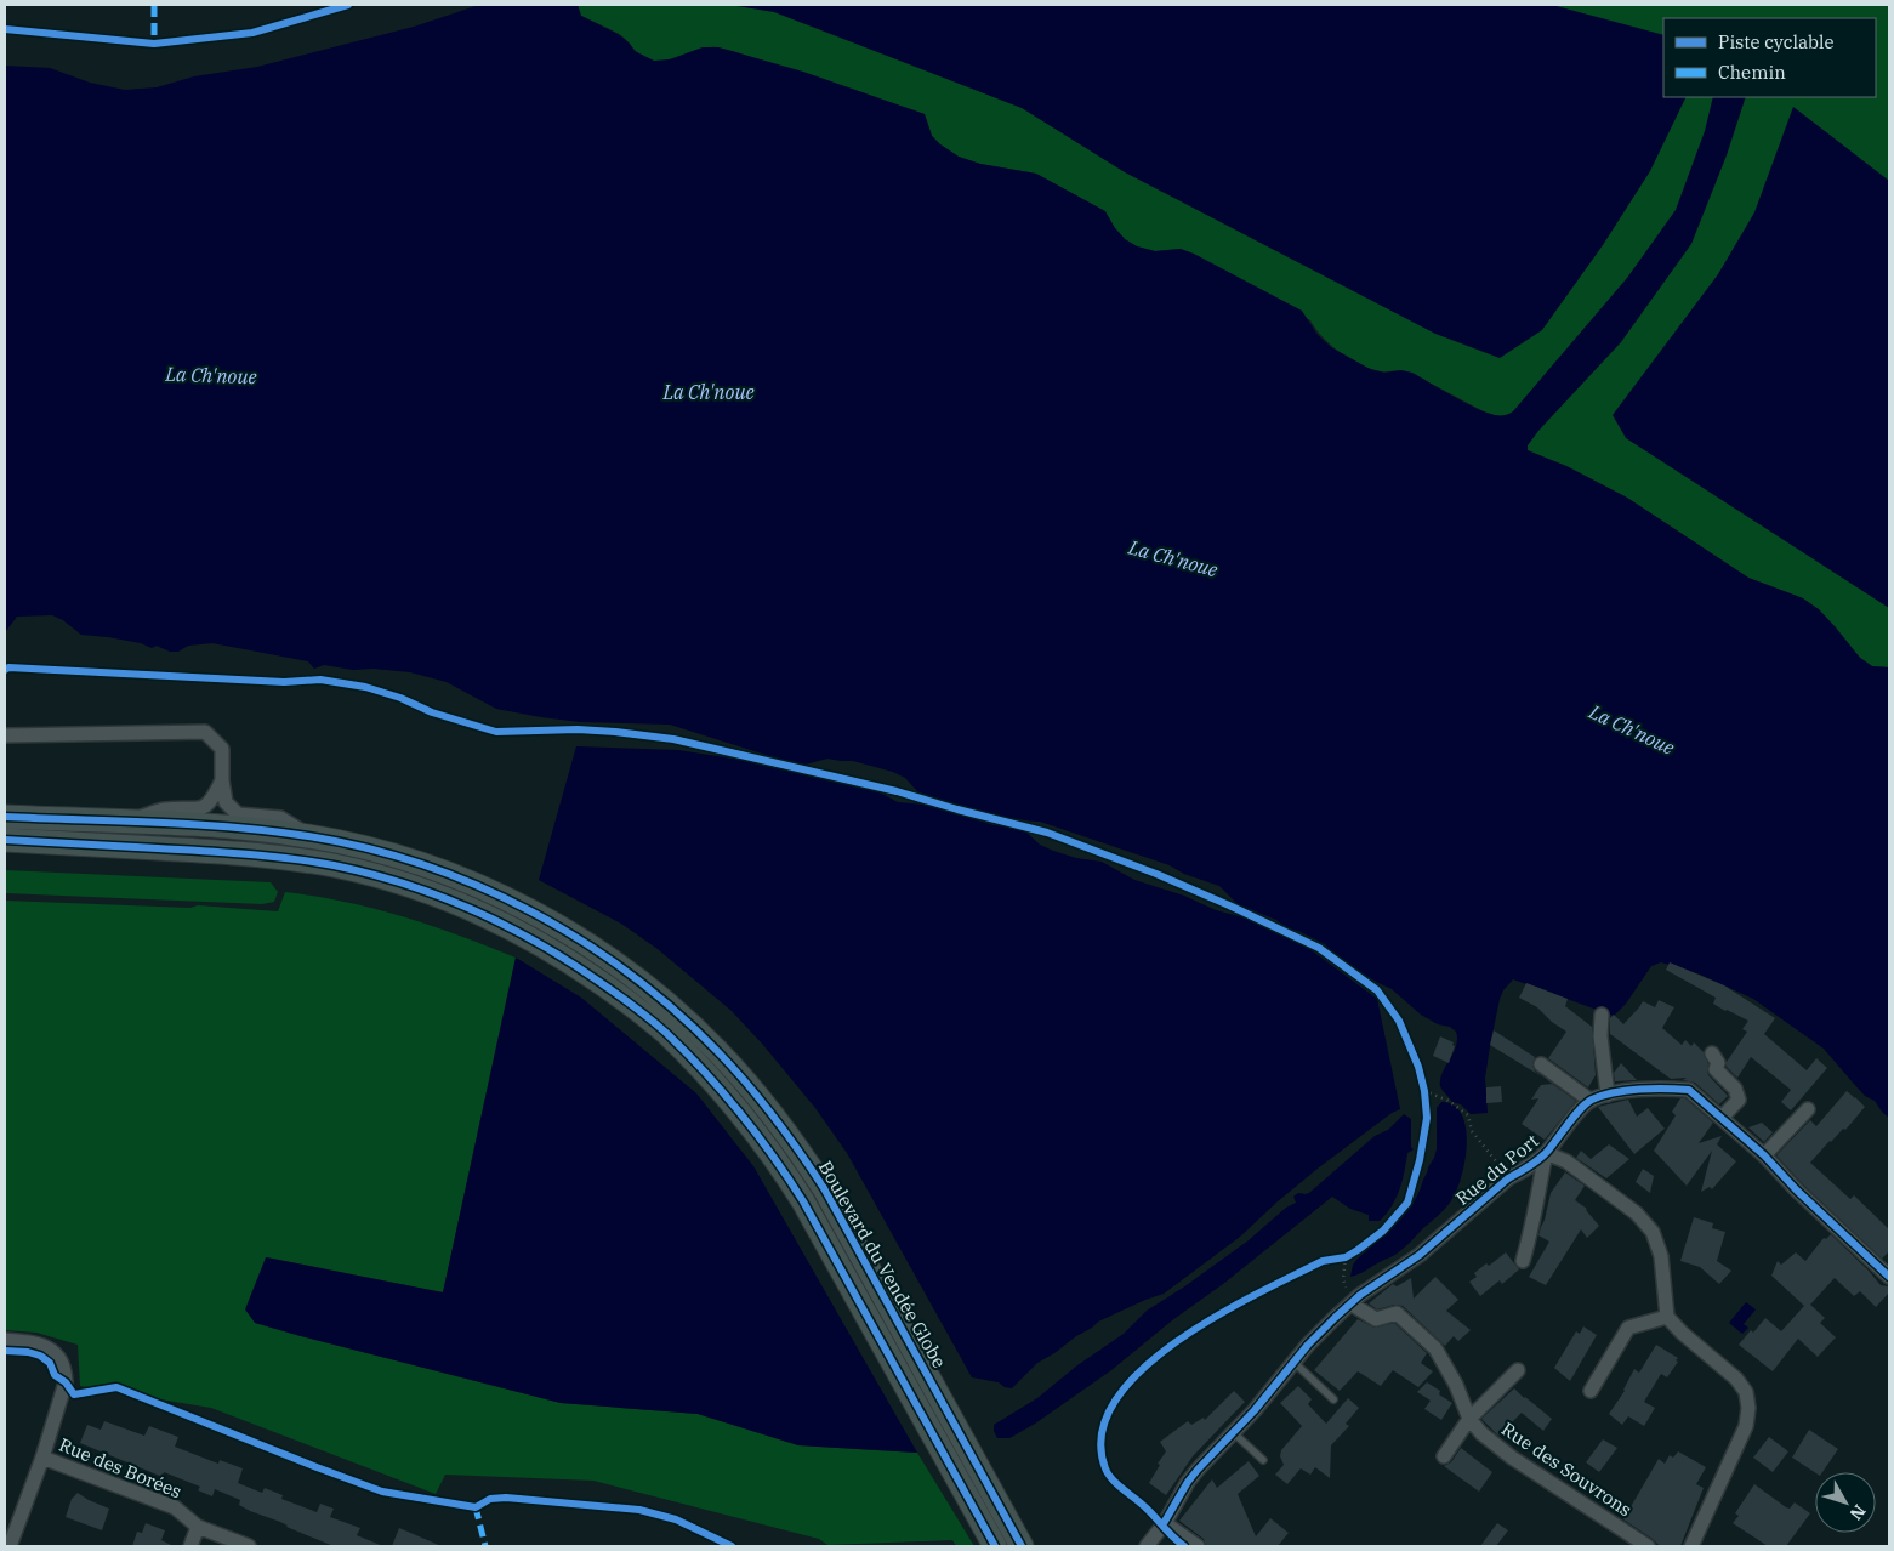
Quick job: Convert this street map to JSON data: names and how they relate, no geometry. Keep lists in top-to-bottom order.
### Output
{
  "streets": {
    "main road": ["Boulevard du Vendée Globe"],
    "street": ["Rue du Port", "Rue des Borées", "Rue des Souvrons"]
  },
  "crossings": [
    ["Rue du Port", "Rue des Souvrons"]
  ],
  "water": ["La Ch'noue"],
  "legend": ["Piste cyclable", "Chemin"],
  "north": "bottom right"
}
